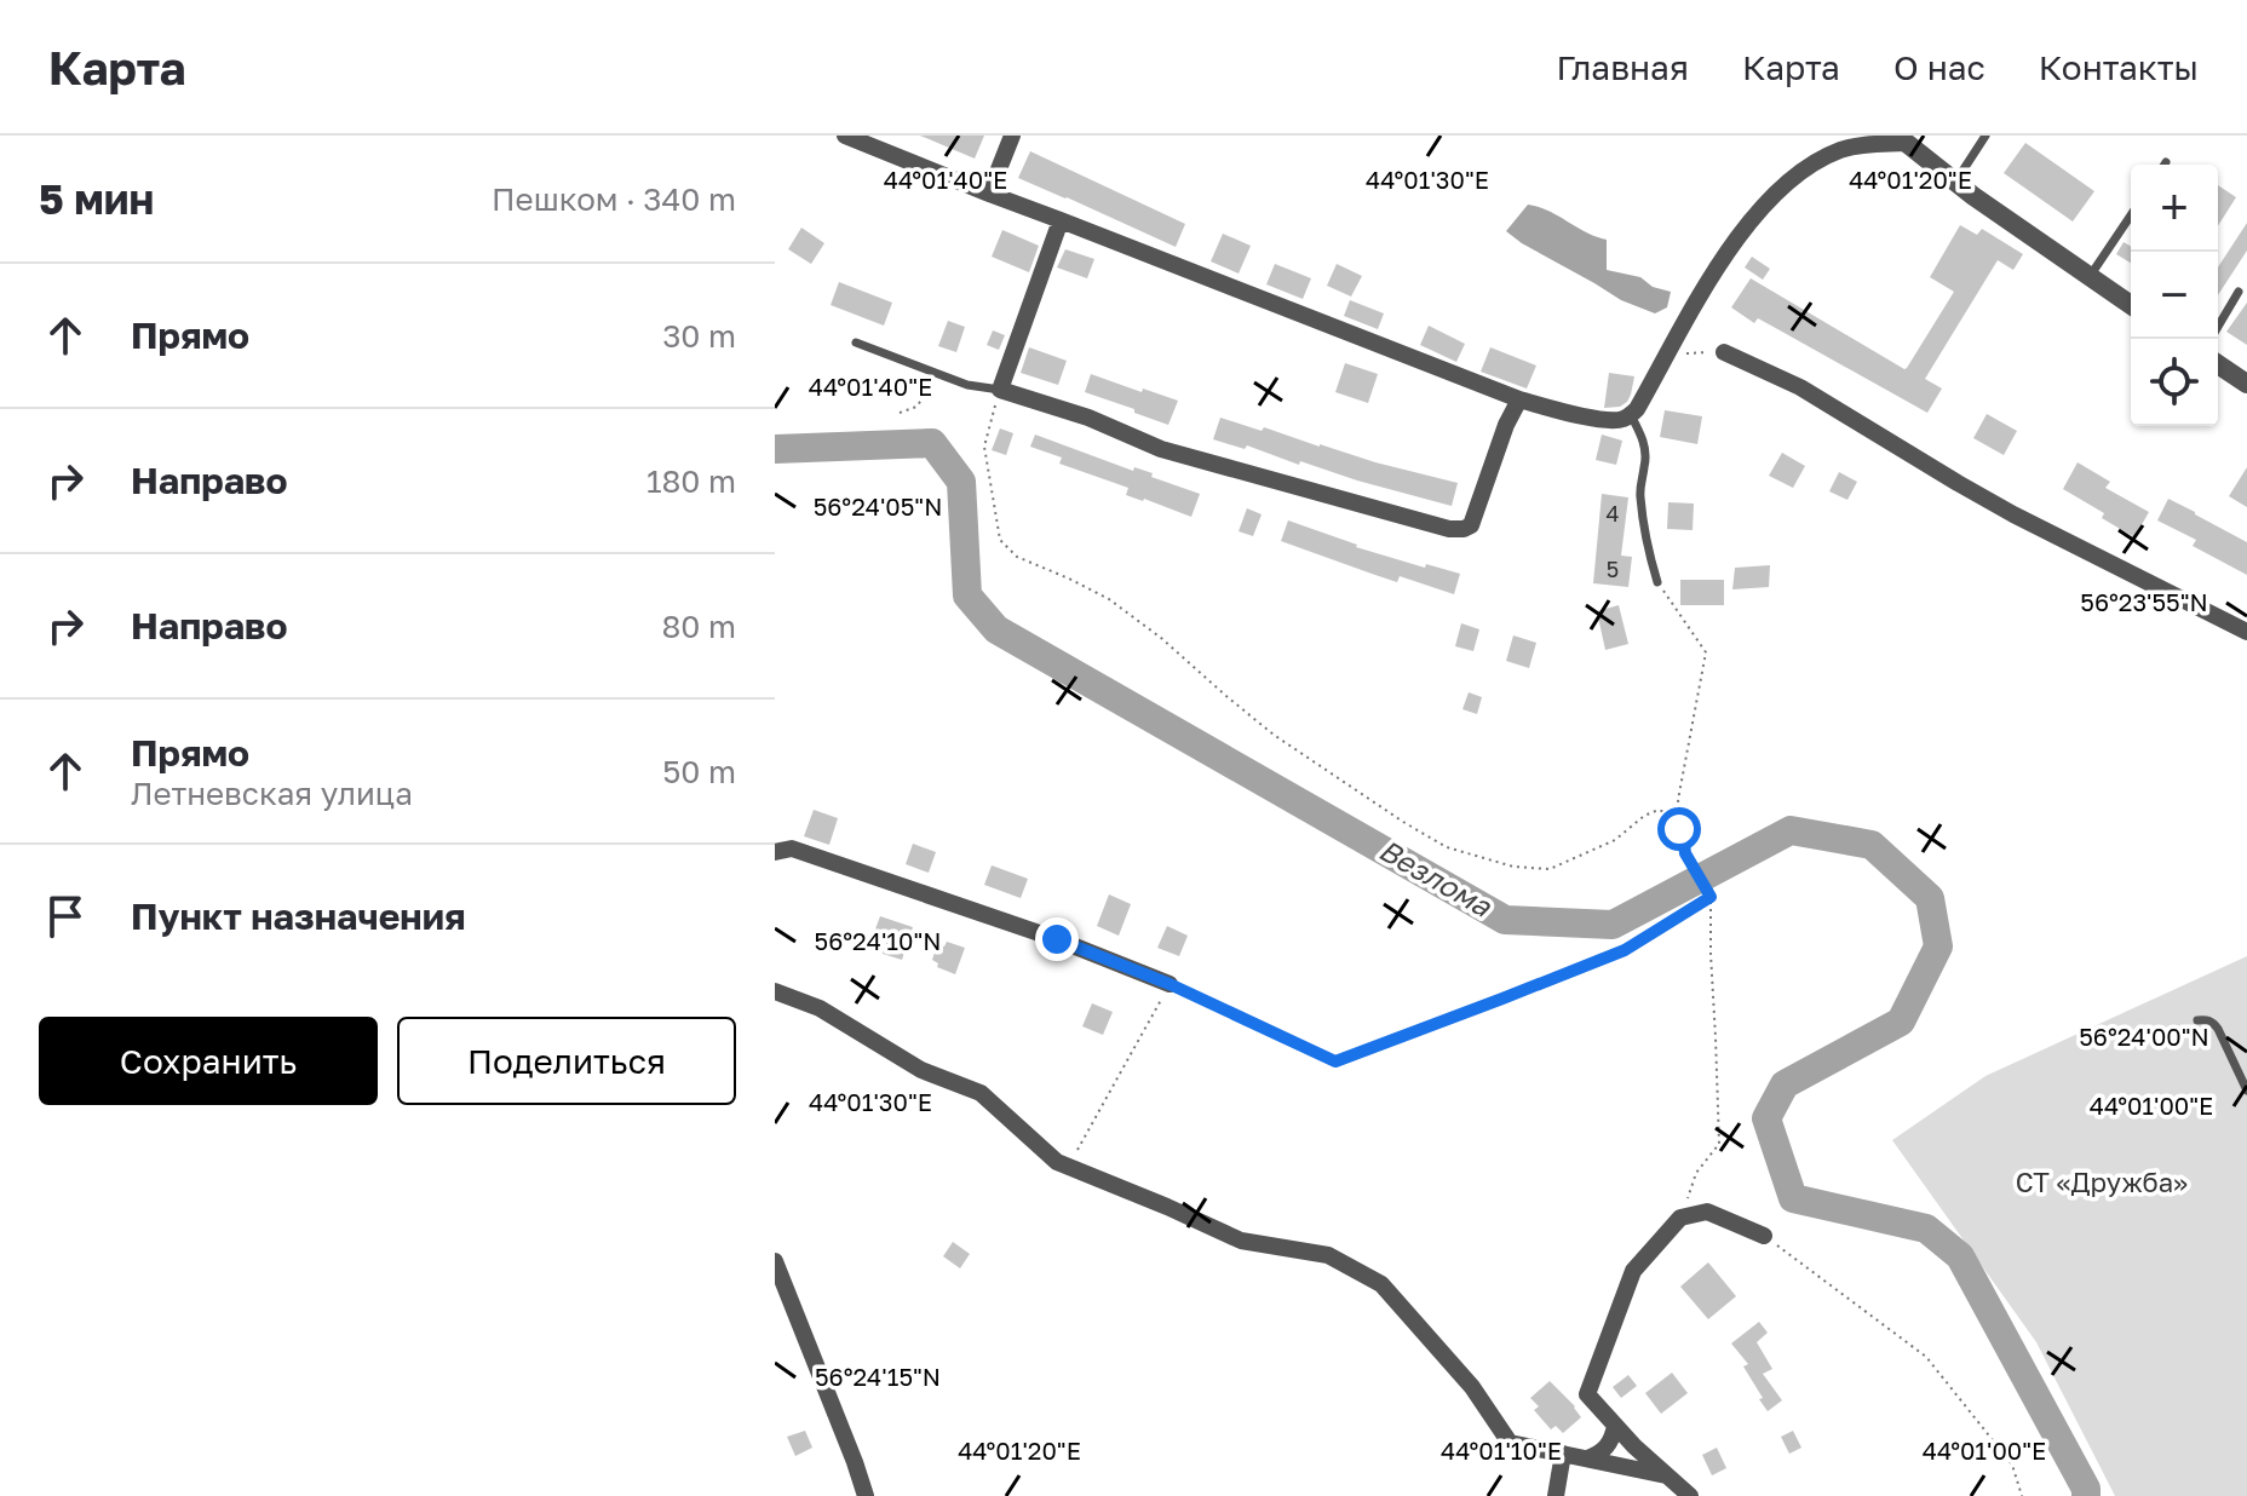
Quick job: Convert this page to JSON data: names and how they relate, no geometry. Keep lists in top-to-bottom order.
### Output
{
  "water": ["Везлома"],
  "parks": ["СТ «Дружба»"],
  "house_numbers": ["4", "5"],
  "page": {
    "header": "Карта",
    "nav": [
      "Главная",
      "Карта",
      "О нас",
      "Контакты"
    ],
    "heading": ["5 мин", "Пешком · 340 m"],
    "map_buttons": ["+", "−"],
    "list": [
      ["Прямо", "30 m"],
      ["Направо", "180 m"],
      ["Направо", "80 m"],
      ["Прямо", "Летневская улица", "50 m"],
      "Пункт назначения"
    ],
    "buttons": ["Сохранить", "Поделиться"]
  },
  "coordinates": [
    "44°01'40\"E",
    "44°01'30\"E",
    "44°01'20\"E",
    "56°24'05\"N",
    "56°23'55\"N",
    "56°24'10\"N",
    "56°24'00\"N",
    "44°01'00\"E",
    "56°24'15\"N",
    "44°01'10\"E"
  ]
}
